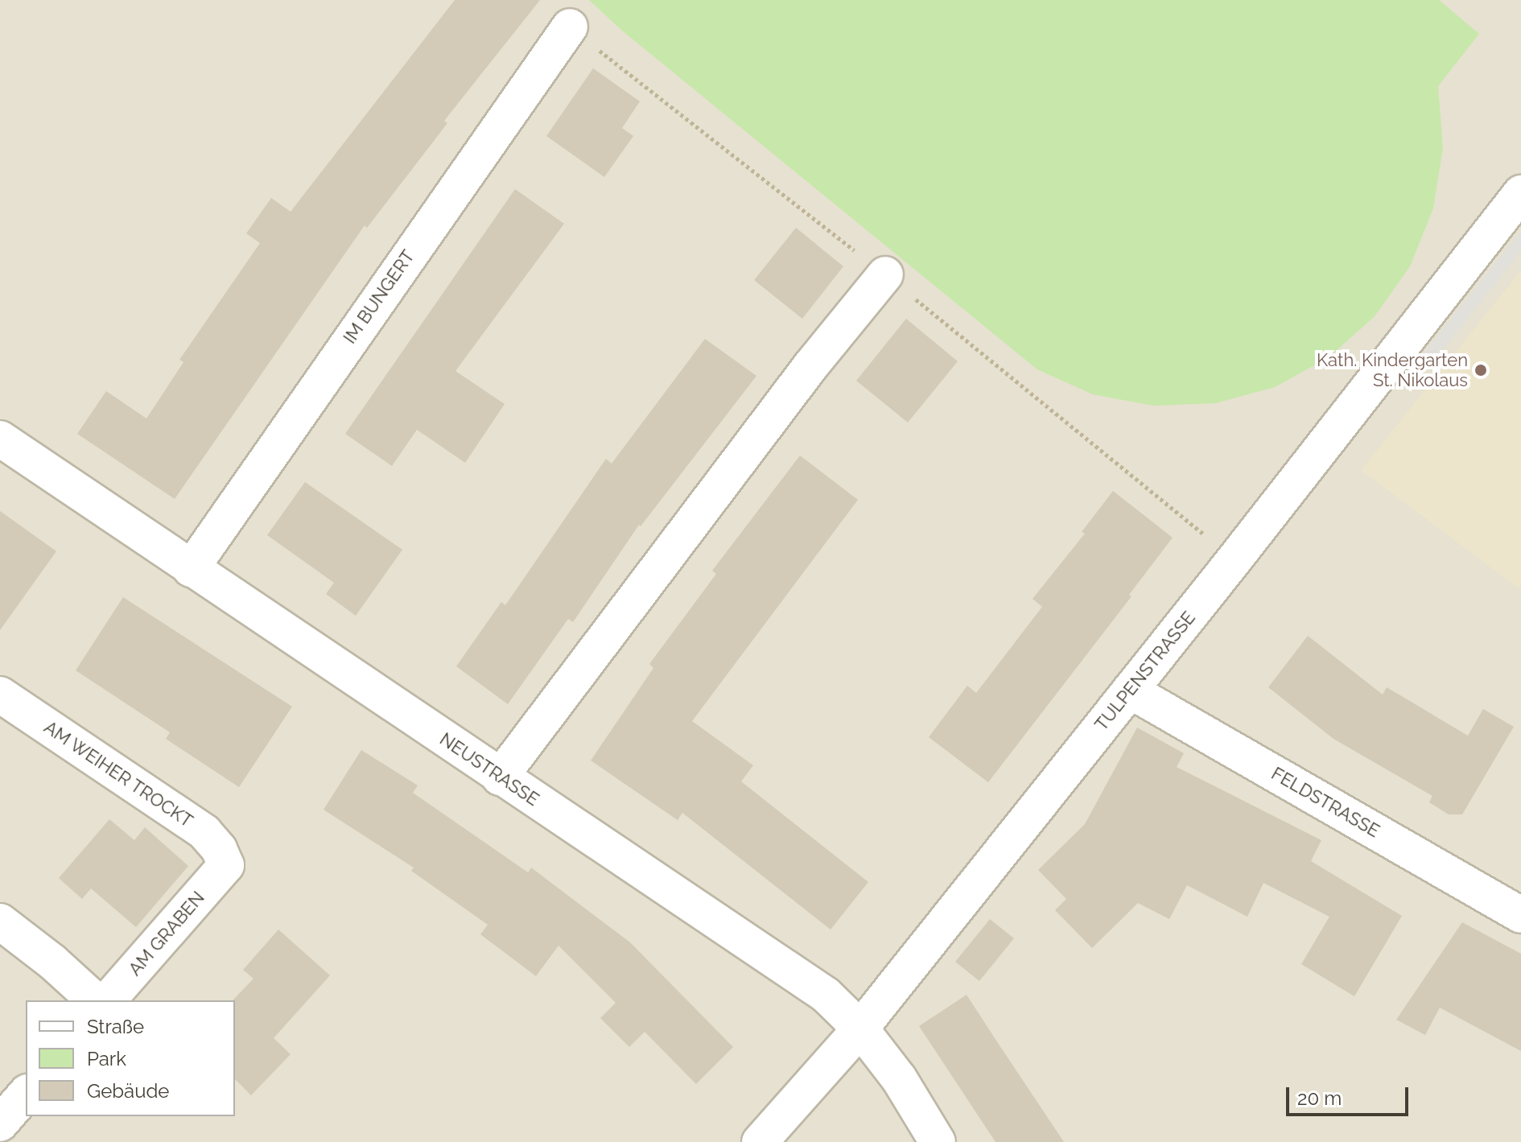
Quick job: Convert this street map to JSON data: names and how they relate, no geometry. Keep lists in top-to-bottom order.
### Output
{
  "streets": {
    "street": [
      "IM BUNGERT",
      "TULPENSTRASSE",
      "NEUSTRASSE",
      "AM WEIHER TROCKT",
      "FELDSTRASSE",
      "AM GRABEN"
    ]
  },
  "crossings": [
    ["IM BUNGERT", "NEUSTRASSE"],
    ["TULPENSTRASSE", "NEUSTRASSE"],
    ["TULPENSTRASSE", "FELDSTRASSE"],
    ["AM WEIHER TROCKT", "AM GRABEN"]
  ],
  "places": ["Kath. Kindergarten St. Nikolaus"],
  "legend": ["Straße", "Park", "Gebäude"],
  "scale_bar": "20 m"
}
